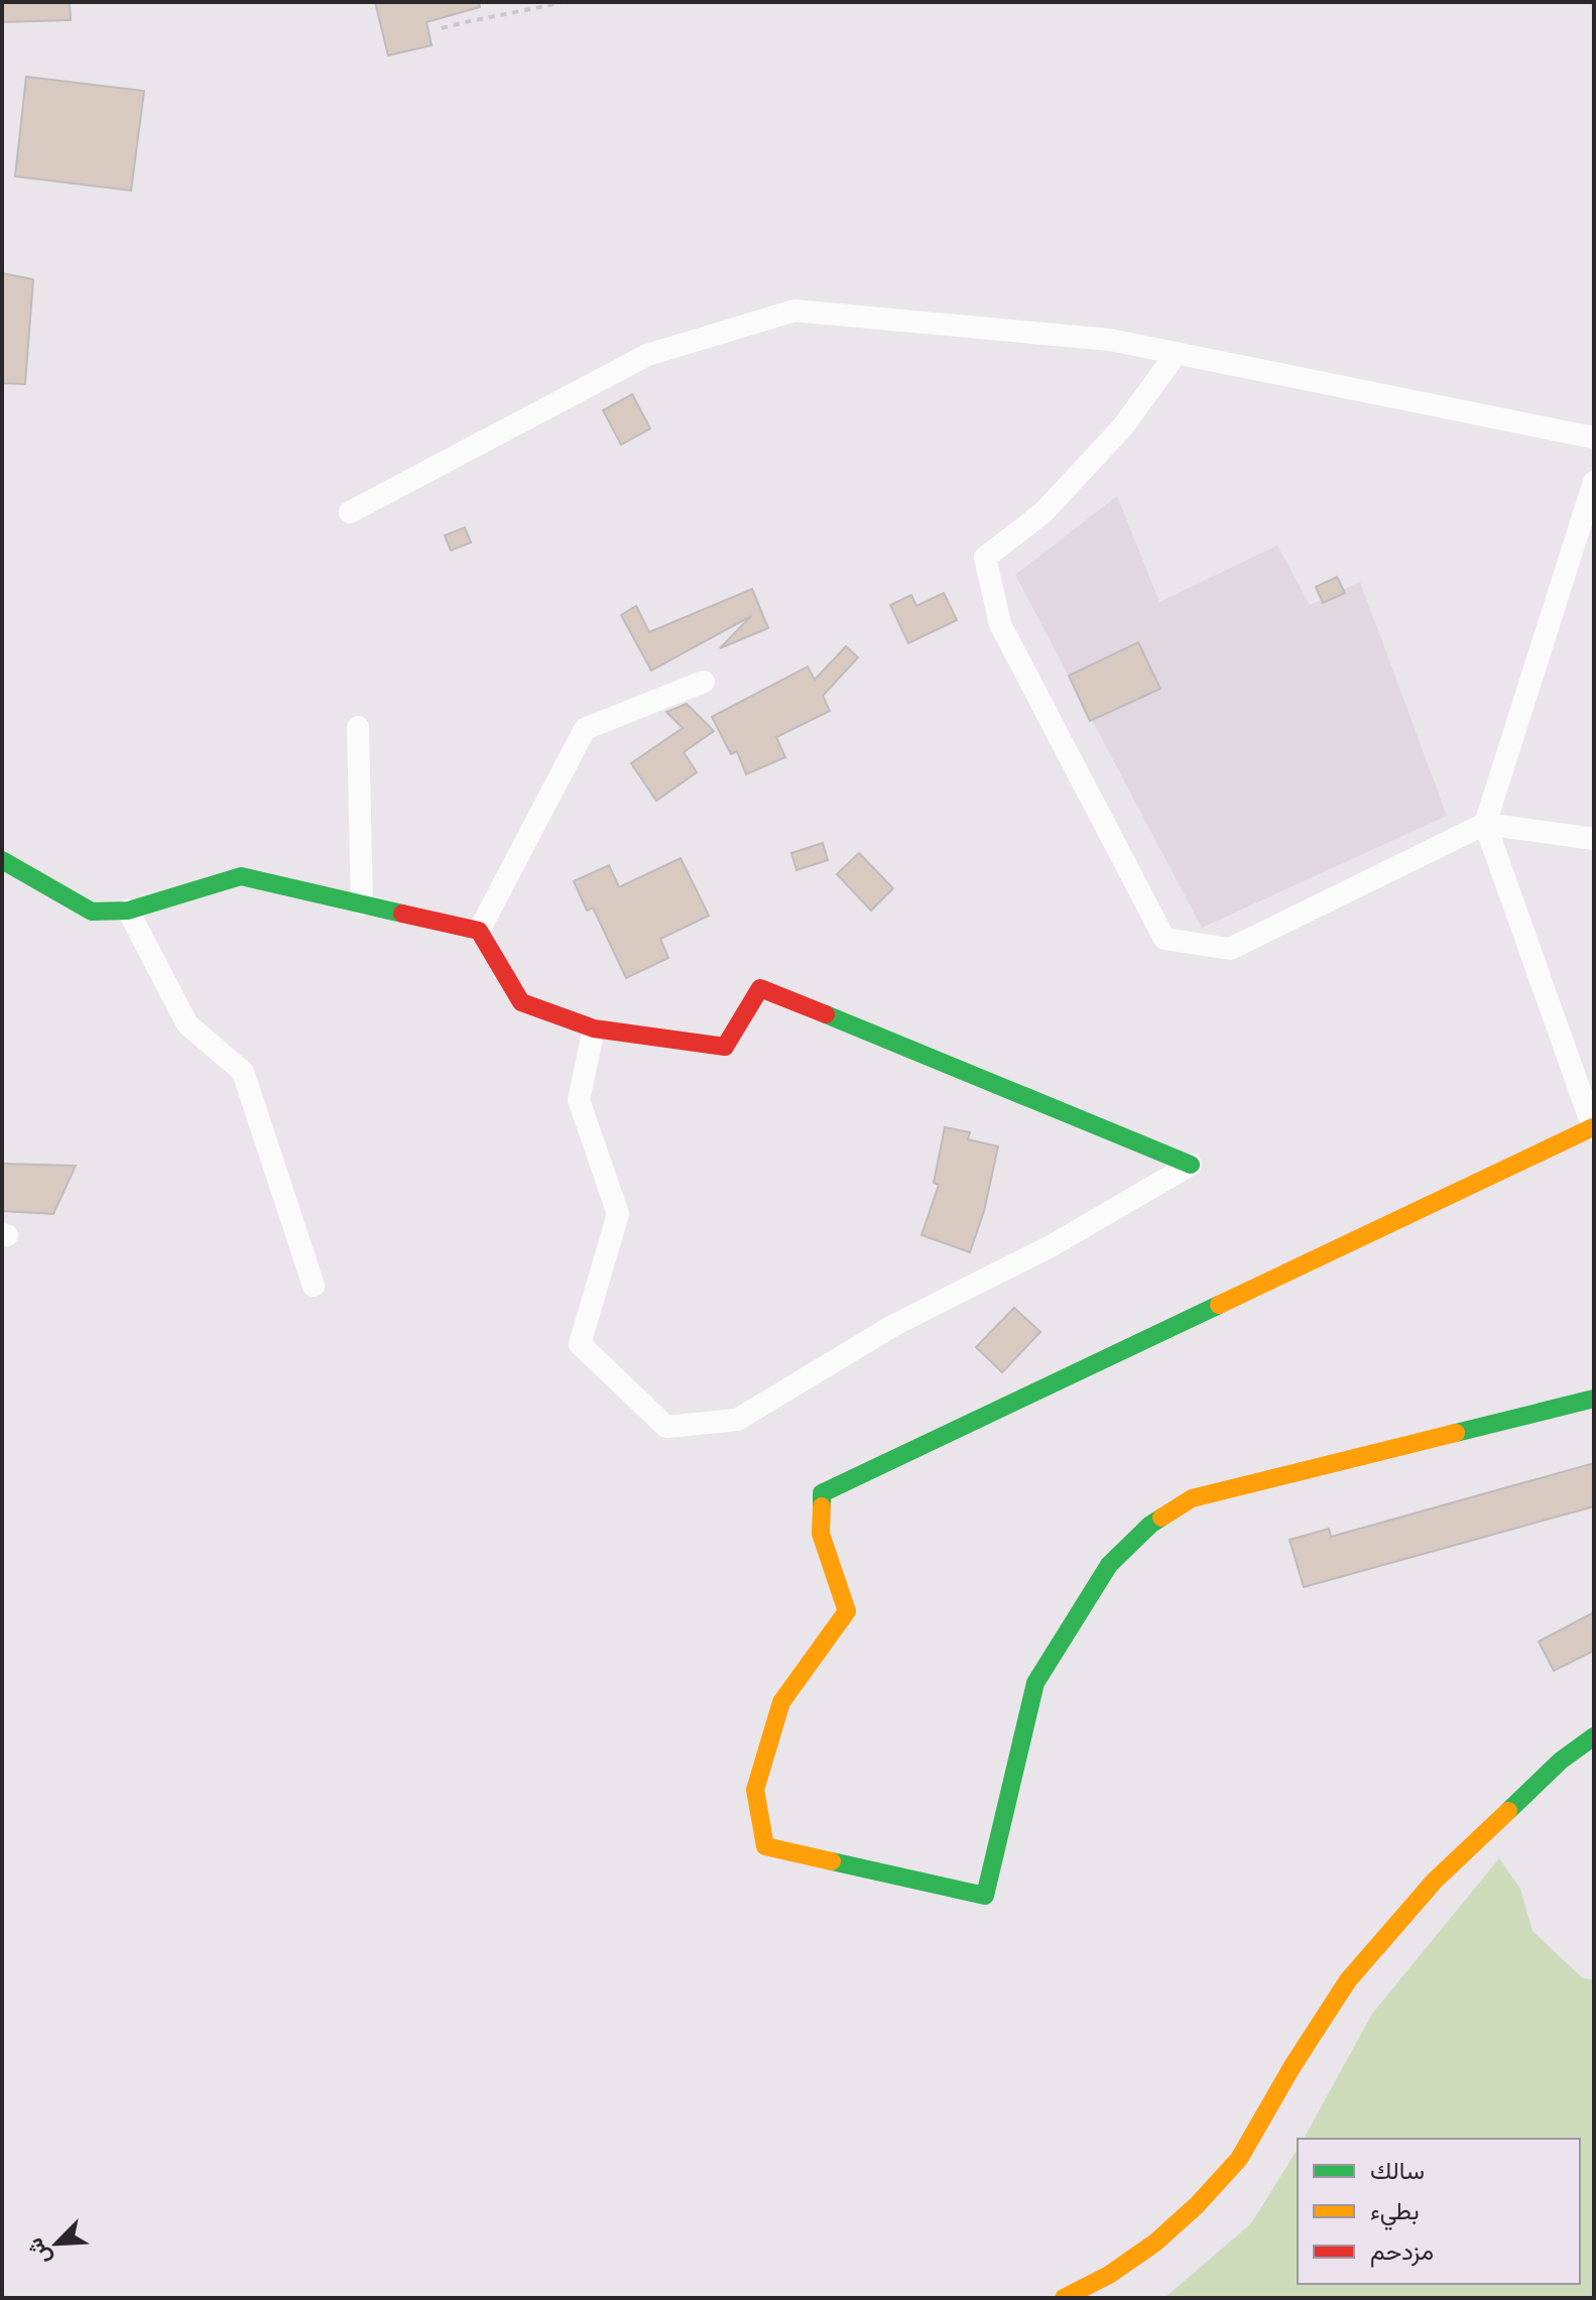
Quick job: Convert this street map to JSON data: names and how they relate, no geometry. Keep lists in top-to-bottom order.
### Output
{
  "legend": ["سالك", "بطيء", "مزدحم"],
  "north": "bottom left"
}
